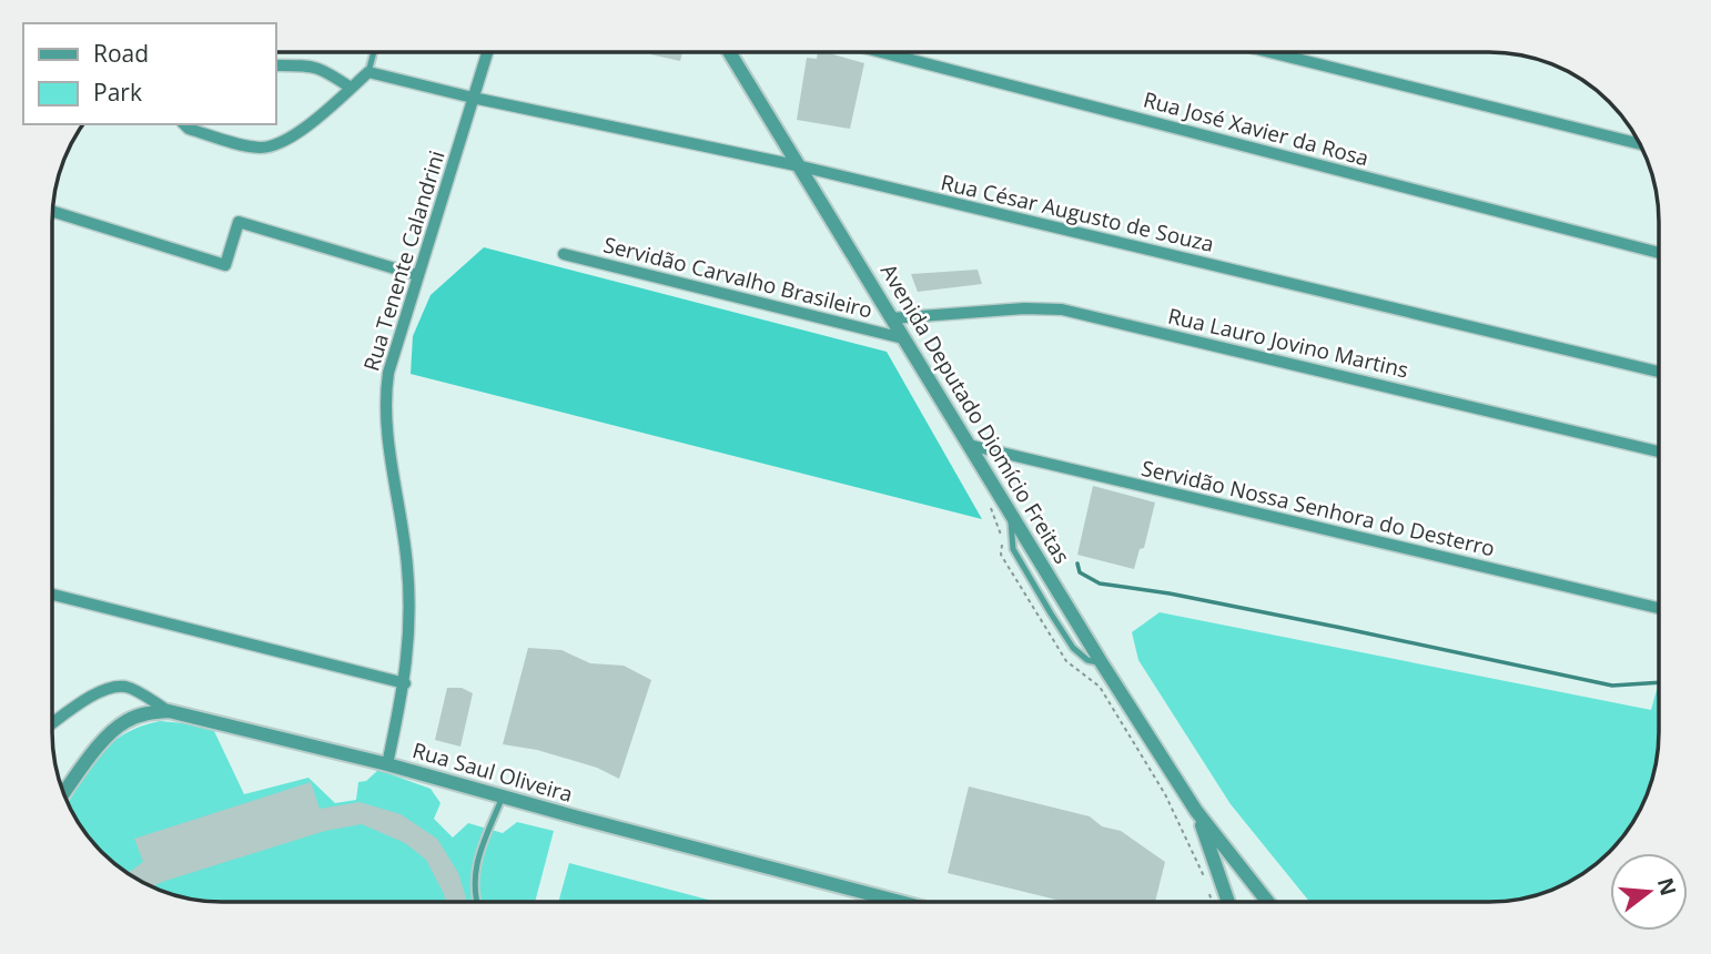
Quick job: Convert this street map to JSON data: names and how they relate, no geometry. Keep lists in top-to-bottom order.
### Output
{
  "streets": {
    "street": [
      "Rua José Xavier da Rosa",
      "Rua César Augusto de Souza",
      "Rua Tenente Calandrini",
      "Servidão Carvalho Brasileiro",
      "Rua Lauro Jovino Martins",
      "Avenida Deputado Diomício Freitas",
      "Servidão Nossa Senhora do Desterro",
      "Rua Saul Oliveira"
    ]
  },
  "crossings": [
    ["Rua César Augusto de Souza", "Rua Tenente Calandrini"],
    ["Rua César Augusto de Souza", "Avenida Deputado Diomício Freitas"],
    ["Rua Tenente Calandrini", "Rua Saul Oliveira"],
    ["Servidão Carvalho Brasileiro", "Avenida Deputado Diomício Freitas"],
    ["Rua Lauro Jovino Martins", "Avenida Deputado Diomício Freitas"],
    ["Avenida Deputado Diomício Freitas", "Servidão Nossa Senhora do Desterro"]
  ],
  "legend": ["Road", "Park"],
  "north": "right"
}
